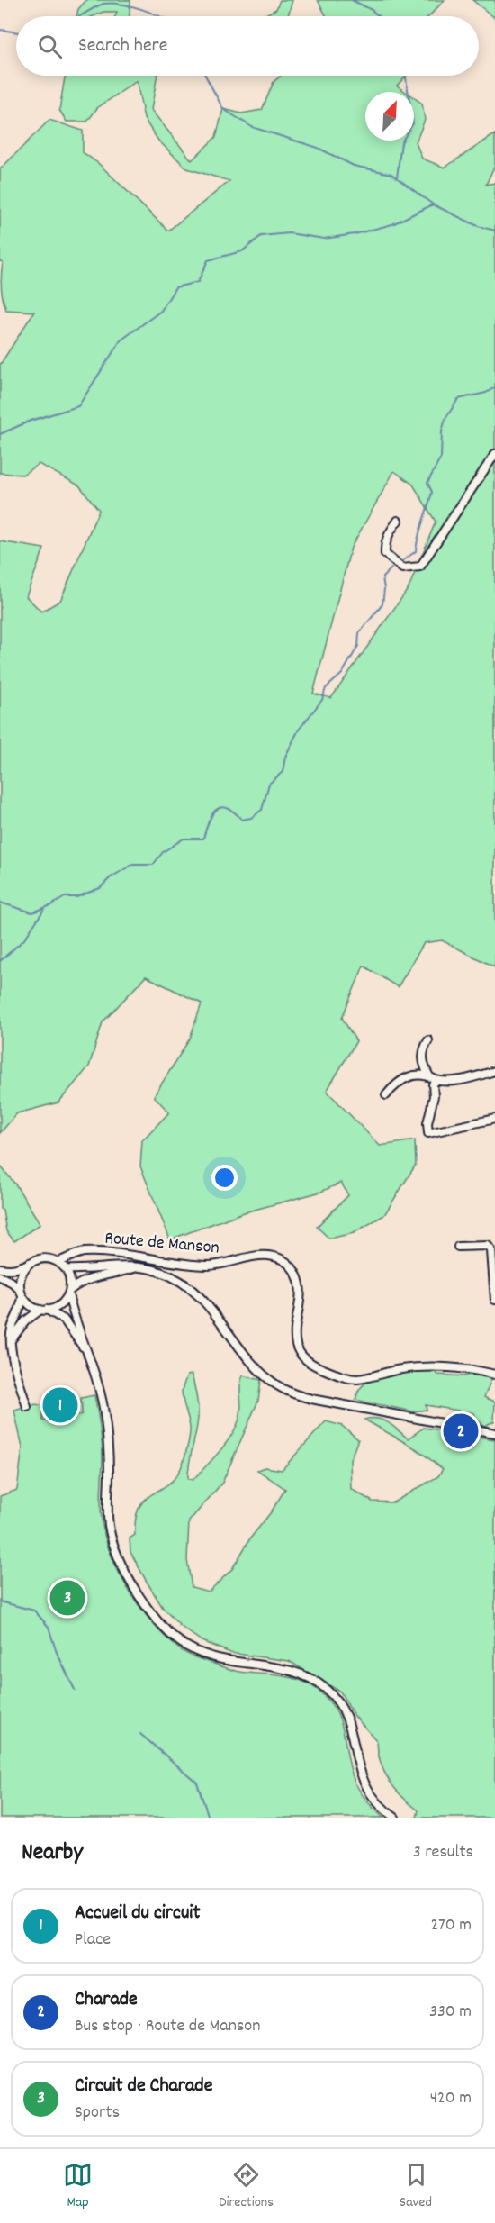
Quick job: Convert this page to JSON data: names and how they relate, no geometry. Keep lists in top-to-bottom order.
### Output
{
  "streets": {
    "street": ["Route de Manson"]
  },
  "north": "top right",
  "page": {
    "search": "Search here",
    "pins": ["1", "2", "3"],
    "heading": ["Nearby", "3 results"],
    "list": [
      {
        "mark": "1",
        "name": "Accueil du circuit",
        "note": "Place",
        "value": "270 m"
      },
      {
        "mark": "2",
        "name": "Charade",
        "note": "Bus stop · Route de Manson",
        "value": "330 m"
      },
      {
        "mark": "3",
        "name": "Circuit de Charade",
        "note": "Sports",
        "value": "420 m"
      }
    ],
    "nav": ["Map", "Directions", "Saved"]
  }
}
